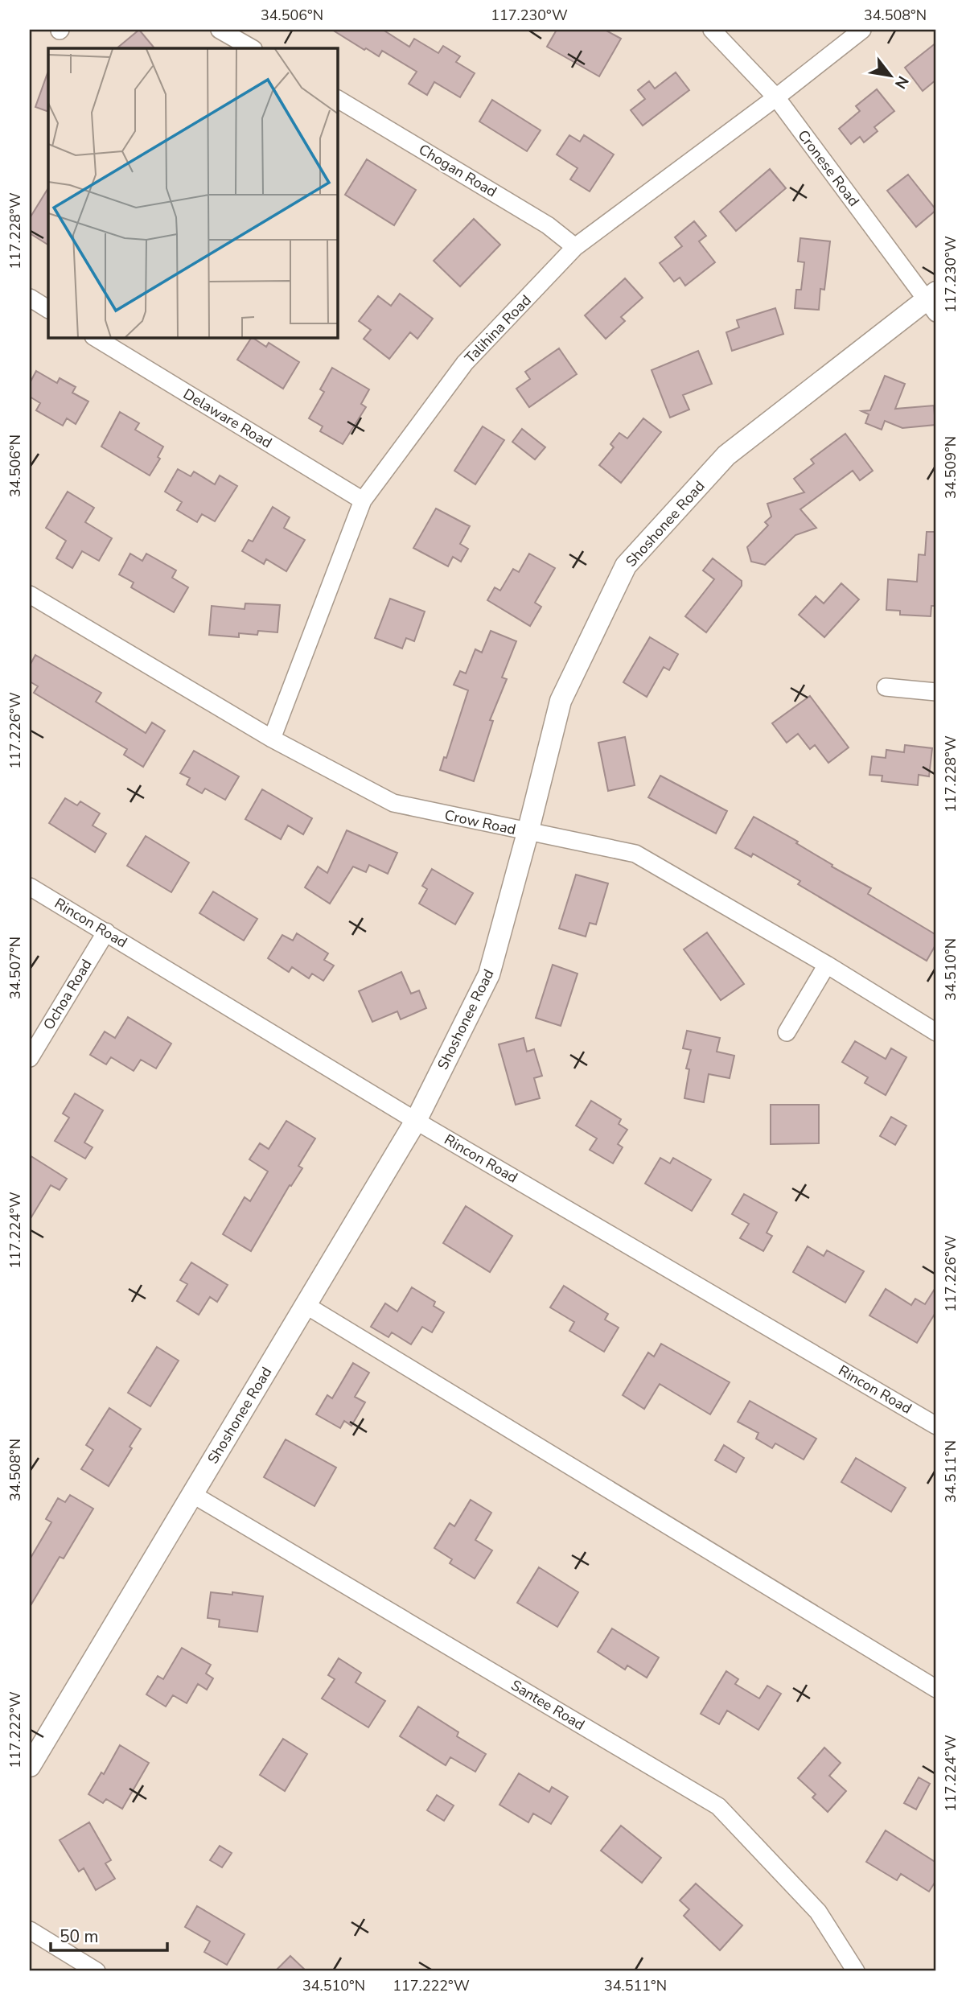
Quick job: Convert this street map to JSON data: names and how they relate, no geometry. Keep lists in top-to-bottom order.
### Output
{
  "streets": {
    "street": [
      "Cronese Road",
      "Chogan Road",
      "Talihina Road",
      "Delaware Road",
      "Shoshonee Road",
      "Crow Road",
      "Rincon Road",
      "Ochoa Road",
      "Santee Road"
    ]
  },
  "crossings": [
    ["Cronese Road", "Talihina Road"],
    ["Cronese Road", "Shoshonee Road"],
    ["Chogan Road", "Talihina Road"],
    ["Talihina Road", "Delaware Road"],
    ["Talihina Road", "Crow Road"],
    ["Shoshonee Road", "Crow Road"],
    ["Shoshonee Road", "Rincon Road"],
    ["Shoshonee Road", "Santee Road"],
    ["Rincon Road", "Ochoa Road"]
  ],
  "scale_bar": "50 m",
  "north": "bottom right",
  "coordinates": [
    "34.506°N",
    "117.230°W",
    "34.508°N",
    "117.228°W",
    "34.509°N",
    "117.226°W",
    "34.507°N",
    "34.510°N",
    "117.224°W",
    "34.511°N",
    "117.222°W"
  ]
}
